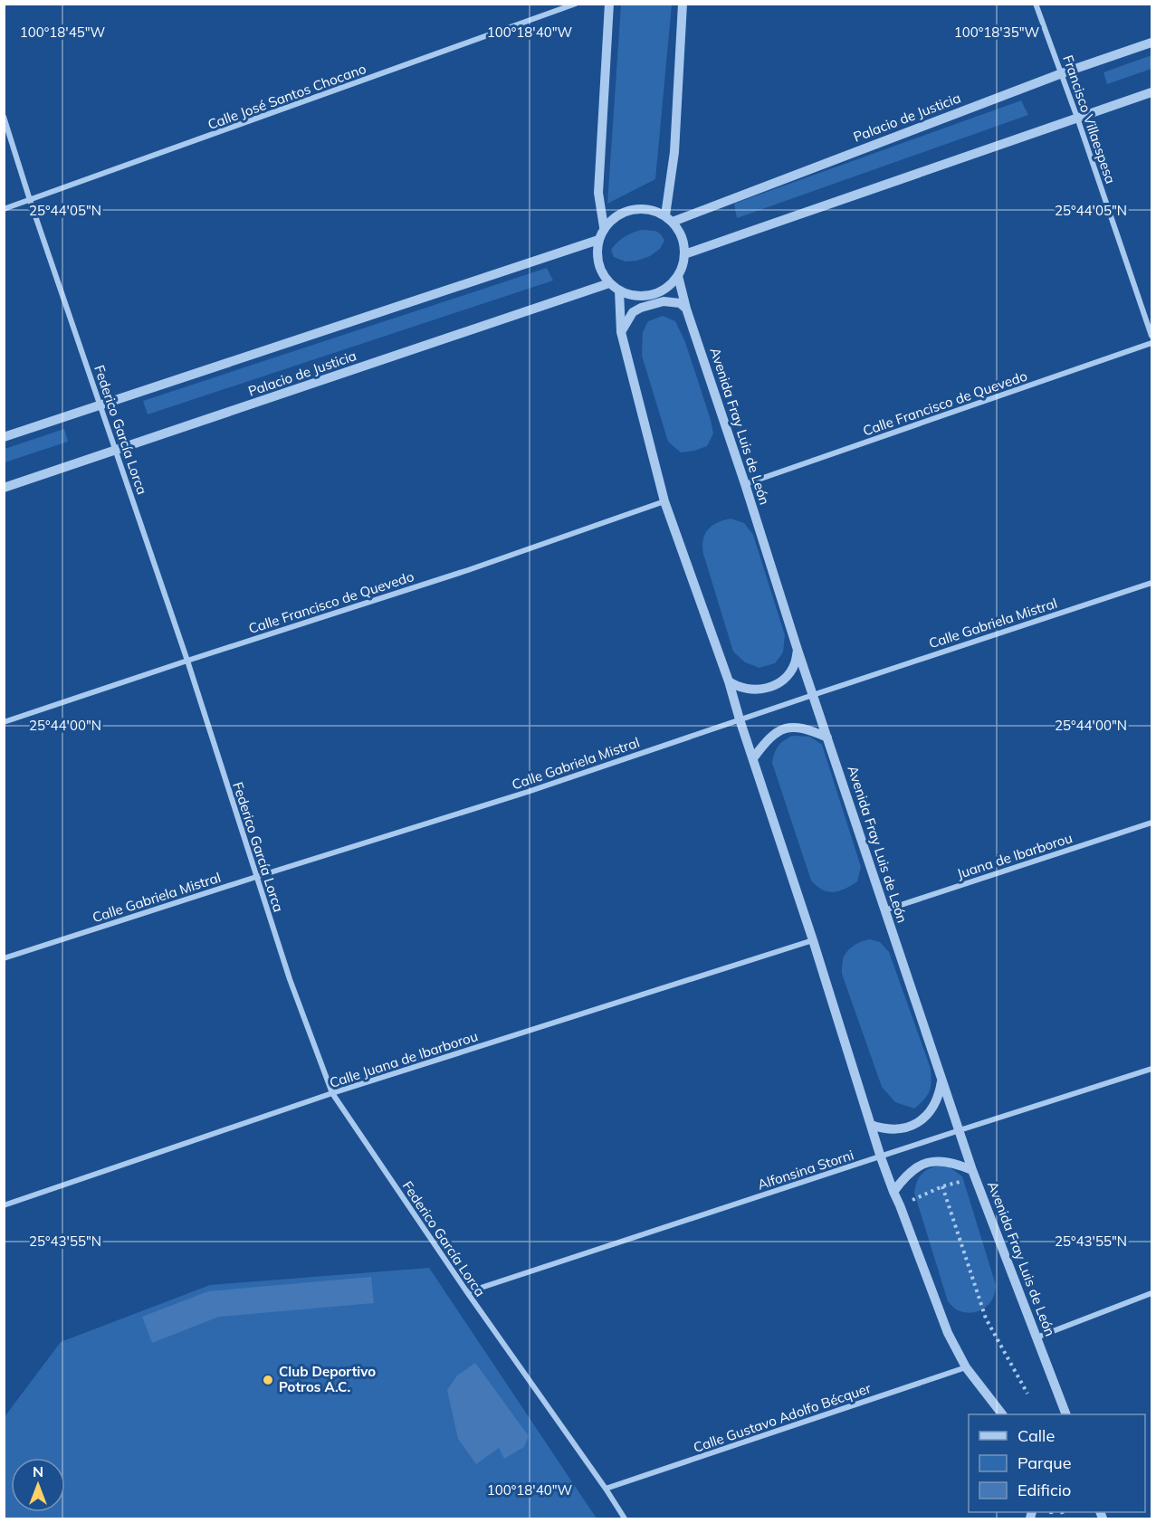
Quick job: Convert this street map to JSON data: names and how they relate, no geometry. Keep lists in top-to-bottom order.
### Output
{
  "streets": {
    "street": [
      "Calle José Santos Chocano",
      "Palacio de Justicia",
      "Francisco Villaespesa",
      "Calle Francisco de Quevedo",
      "Avenida Fray Luis de León",
      "Federico García Lorca",
      "Calle Gabriela Mistral",
      "Juana de Ibarborou",
      "Calle Juana de Ibarborou",
      "Alfonsina Storni",
      "Calle Gustavo Adolfo Bécquer"
    ]
  },
  "crossings": [
    ["Calle José Santos Chocano", "Federico García Lorca"],
    ["Palacio de Justicia", "Francisco Villaespesa"],
    ["Palacio de Justicia", "Avenida Fray Luis de León"],
    ["Palacio de Justicia", "Federico García Lorca"],
    ["Calle Francisco de Quevedo", "Avenida Fray Luis de León"],
    ["Calle Francisco de Quevedo", "Federico García Lorca"],
    ["Avenida Fray Luis de León", "Calle Gabriela Mistral"],
    ["Avenida Fray Luis de León", "Juana de Ibarborou"],
    ["Avenida Fray Luis de León", "Alfonsina Storni"],
    ["Federico García Lorca", "Calle Gabriela Mistral"],
    ["Federico García Lorca", "Calle Juana de Ibarborou"],
    ["Federico García Lorca", "Alfonsina Storni"],
    ["Federico García Lorca", "Calle Gustavo Adolfo Bécquer"]
  ],
  "places": ["Club Deportivo Potros A.C."],
  "legend": ["Calle", "Parque", "Edificio"],
  "north": "top",
  "coordinates": [
    "100°18'45\"W",
    "100°18'40\"W",
    "100°18'35\"W",
    "25°44'05\"N",
    "25°44'00\"N",
    "25°43'55\"N"
  ]
}
